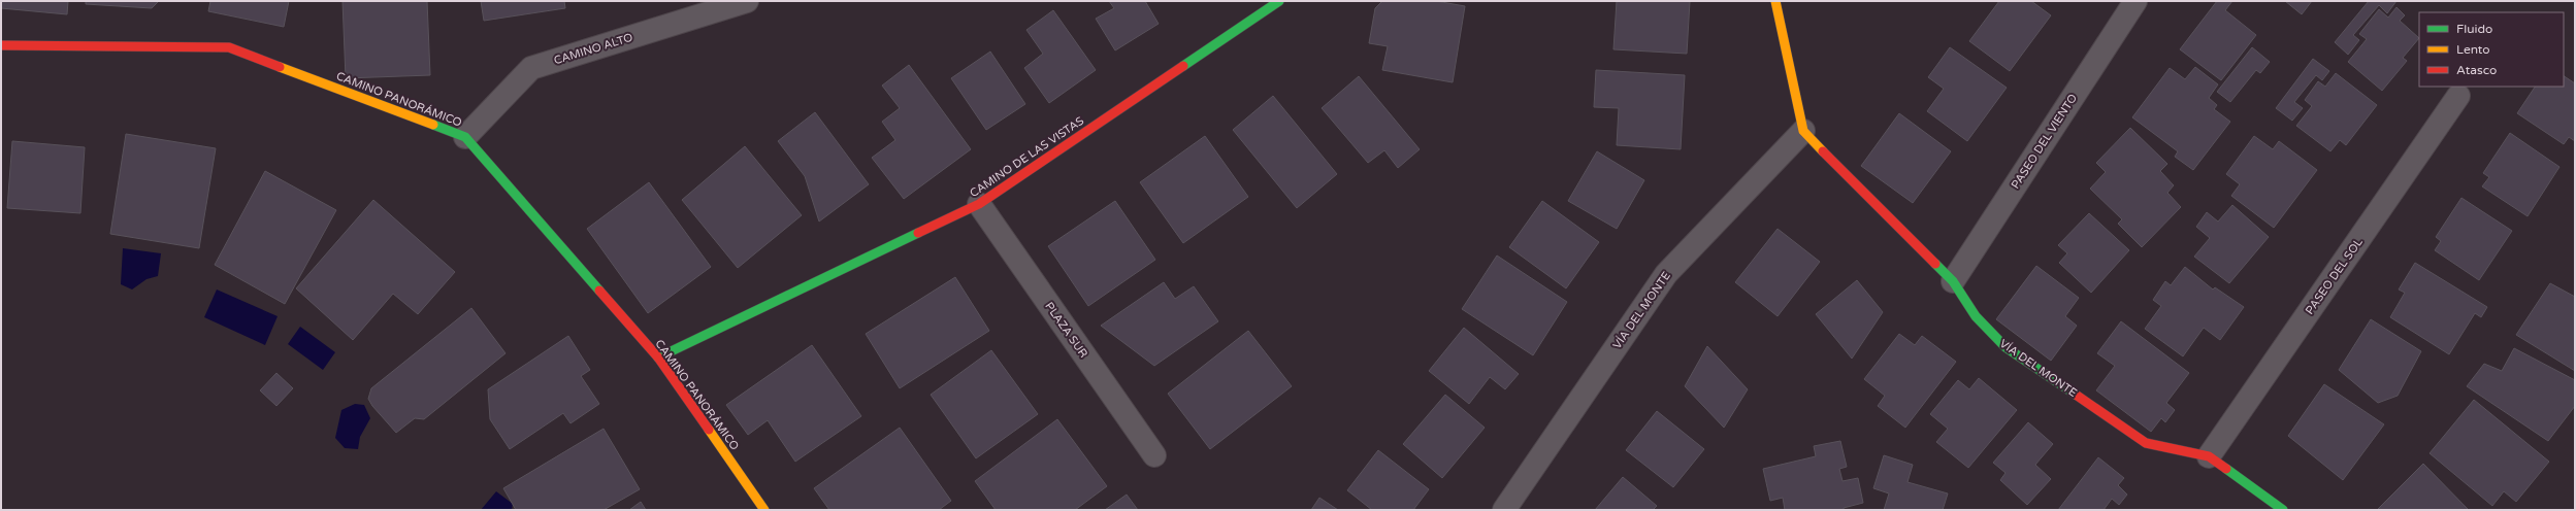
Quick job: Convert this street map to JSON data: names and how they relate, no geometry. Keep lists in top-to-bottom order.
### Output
{
  "streets": {
    "street": [
      "CAMINO ALTO",
      "CAMINO PANORÁMICO",
      "PASEO DEL VIENTO",
      "CAMINO DE LAS VISTAS",
      "PASEO DEL SOL",
      "VÍA DEL MONTE",
      "PLAZA SUR"
    ]
  },
  "crossings": [
    ["CAMINO ALTO", "CAMINO PANORÁMICO"],
    ["CAMINO PANORÁMICO", "CAMINO DE LAS VISTAS"],
    ["PASEO DEL VIENTO", "VÍA DEL MONTE"],
    ["CAMINO DE LAS VISTAS", "PLAZA SUR"],
    ["PASEO DEL SOL", "VÍA DEL MONTE"]
  ],
  "legend": ["Fluido", "Lento", "Atasco"]
}
